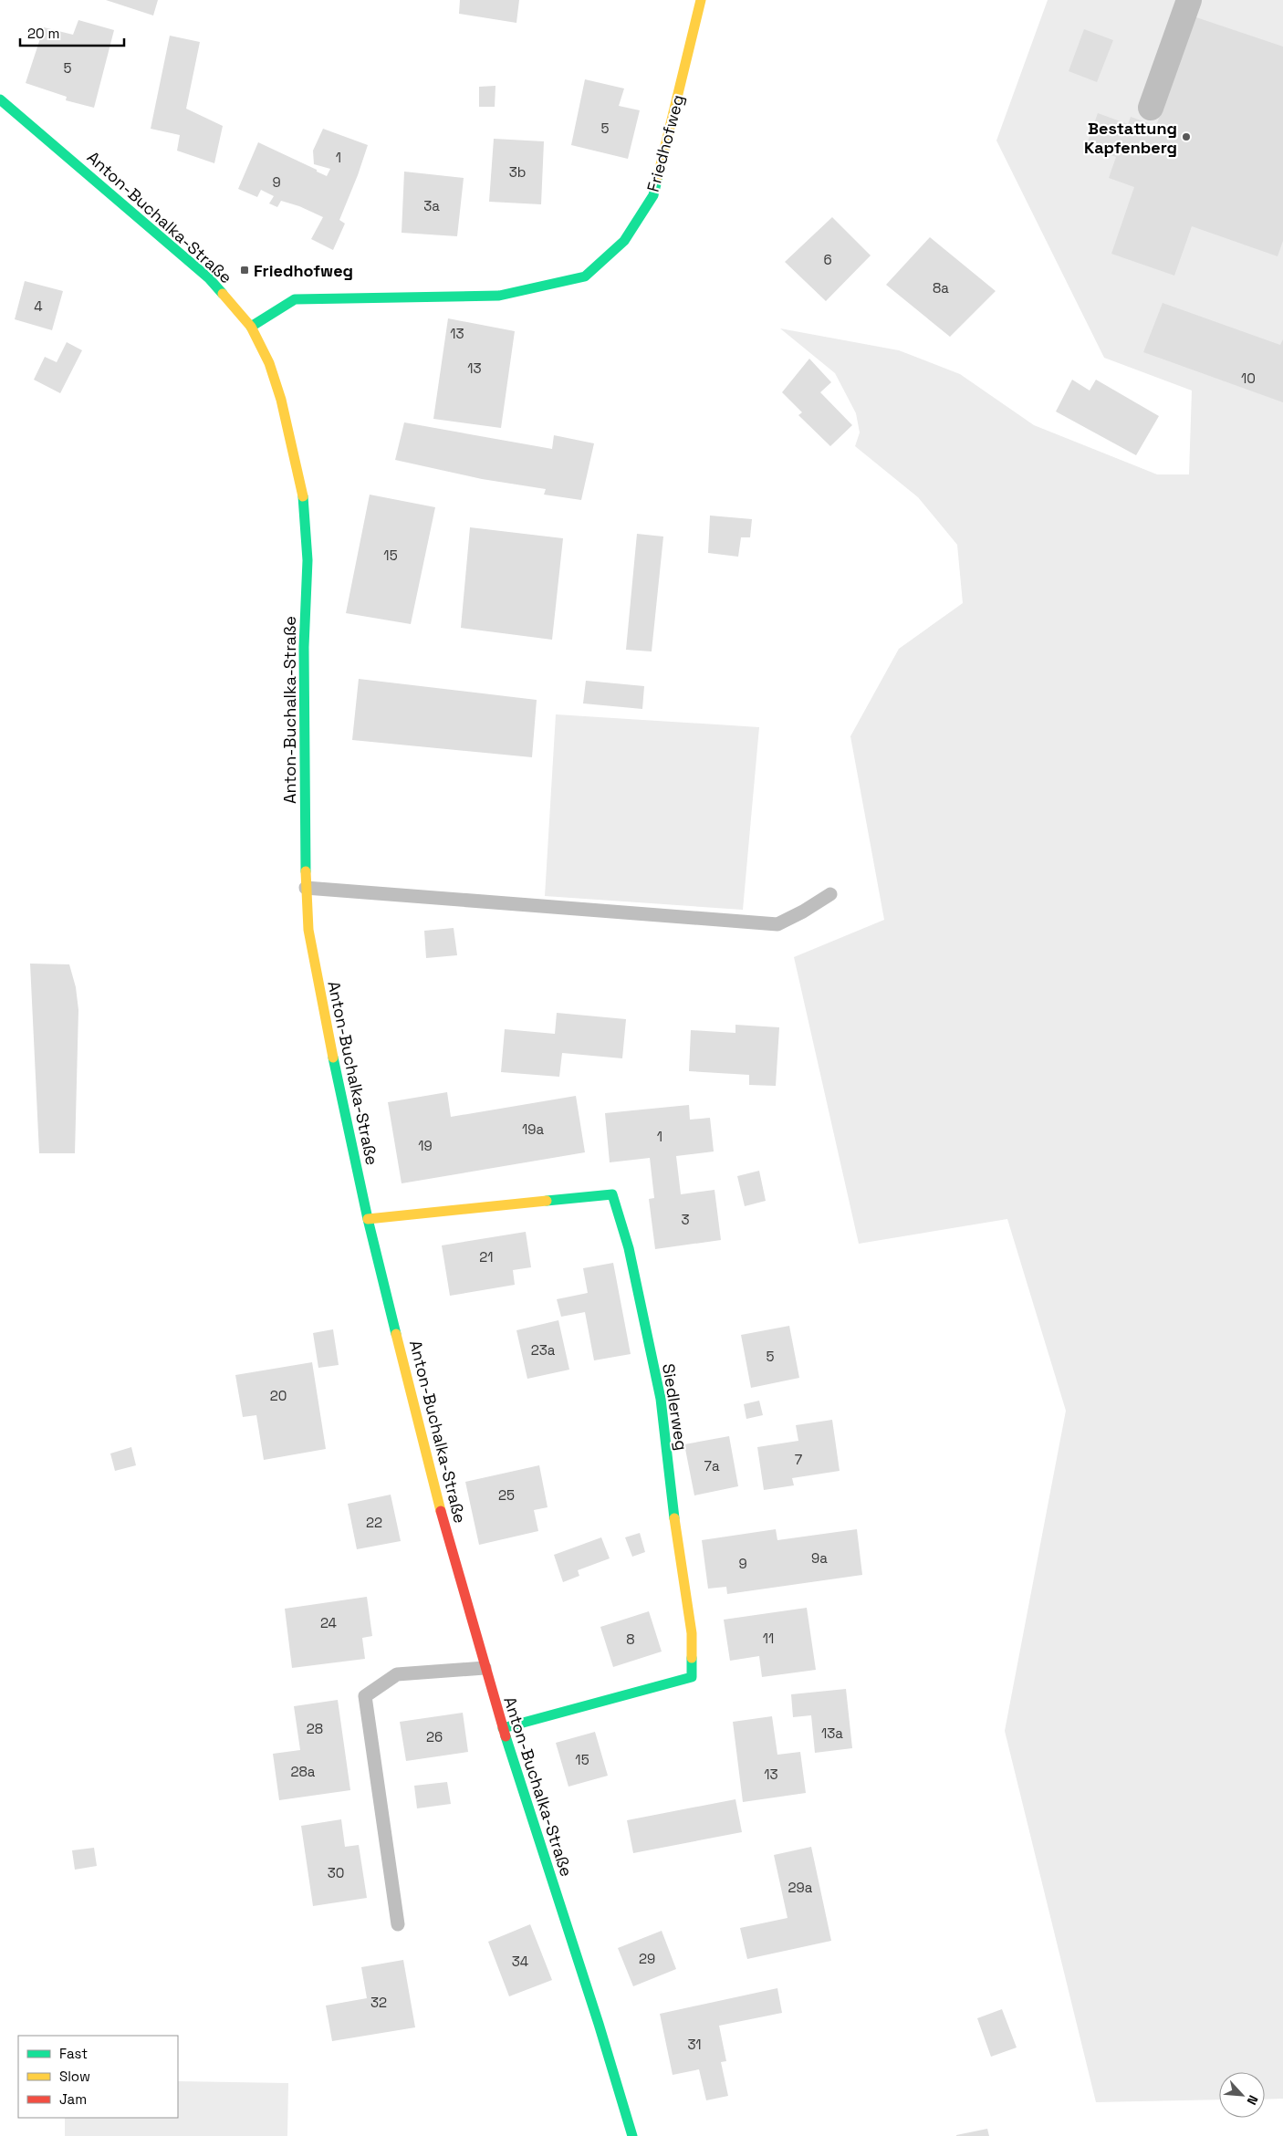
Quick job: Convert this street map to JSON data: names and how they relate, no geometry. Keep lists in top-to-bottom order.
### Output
{
  "streets": {
    "street": ["Friedhofweg", "Anton-Buchalka-Straße", "Siedlerweg"]
  },
  "crossings": [
    ["Friedhofweg", "Anton-Buchalka-Straße"],
    ["Anton-Buchalka-Straße", "Siedlerweg"]
  ],
  "places": {
    "other": ["Bestattung Kapfenberg"],
    "transit": ["Friedhofweg"]
  },
  "house_numbers": [
    "5",
    "5",
    "1",
    "3b",
    "9",
    "3a",
    "6",
    "8a",
    "4",
    "13",
    "13",
    "10",
    "15",
    "19a",
    "1",
    "19",
    "3",
    "21",
    "23a",
    "5",
    "20",
    "7",
    "7a",
    "25",
    "22",
    "9a",
    "9",
    "24",
    "11",
    "8",
    "28",
    "13a",
    "26",
    "15",
    "28a",
    "13",
    "30",
    "29a",
    "29",
    "34",
    "32",
    "31"
  ],
  "legend": ["Fast", "Slow", "Jam"],
  "scale_bar": "20 m",
  "north": "bottom right"
}
